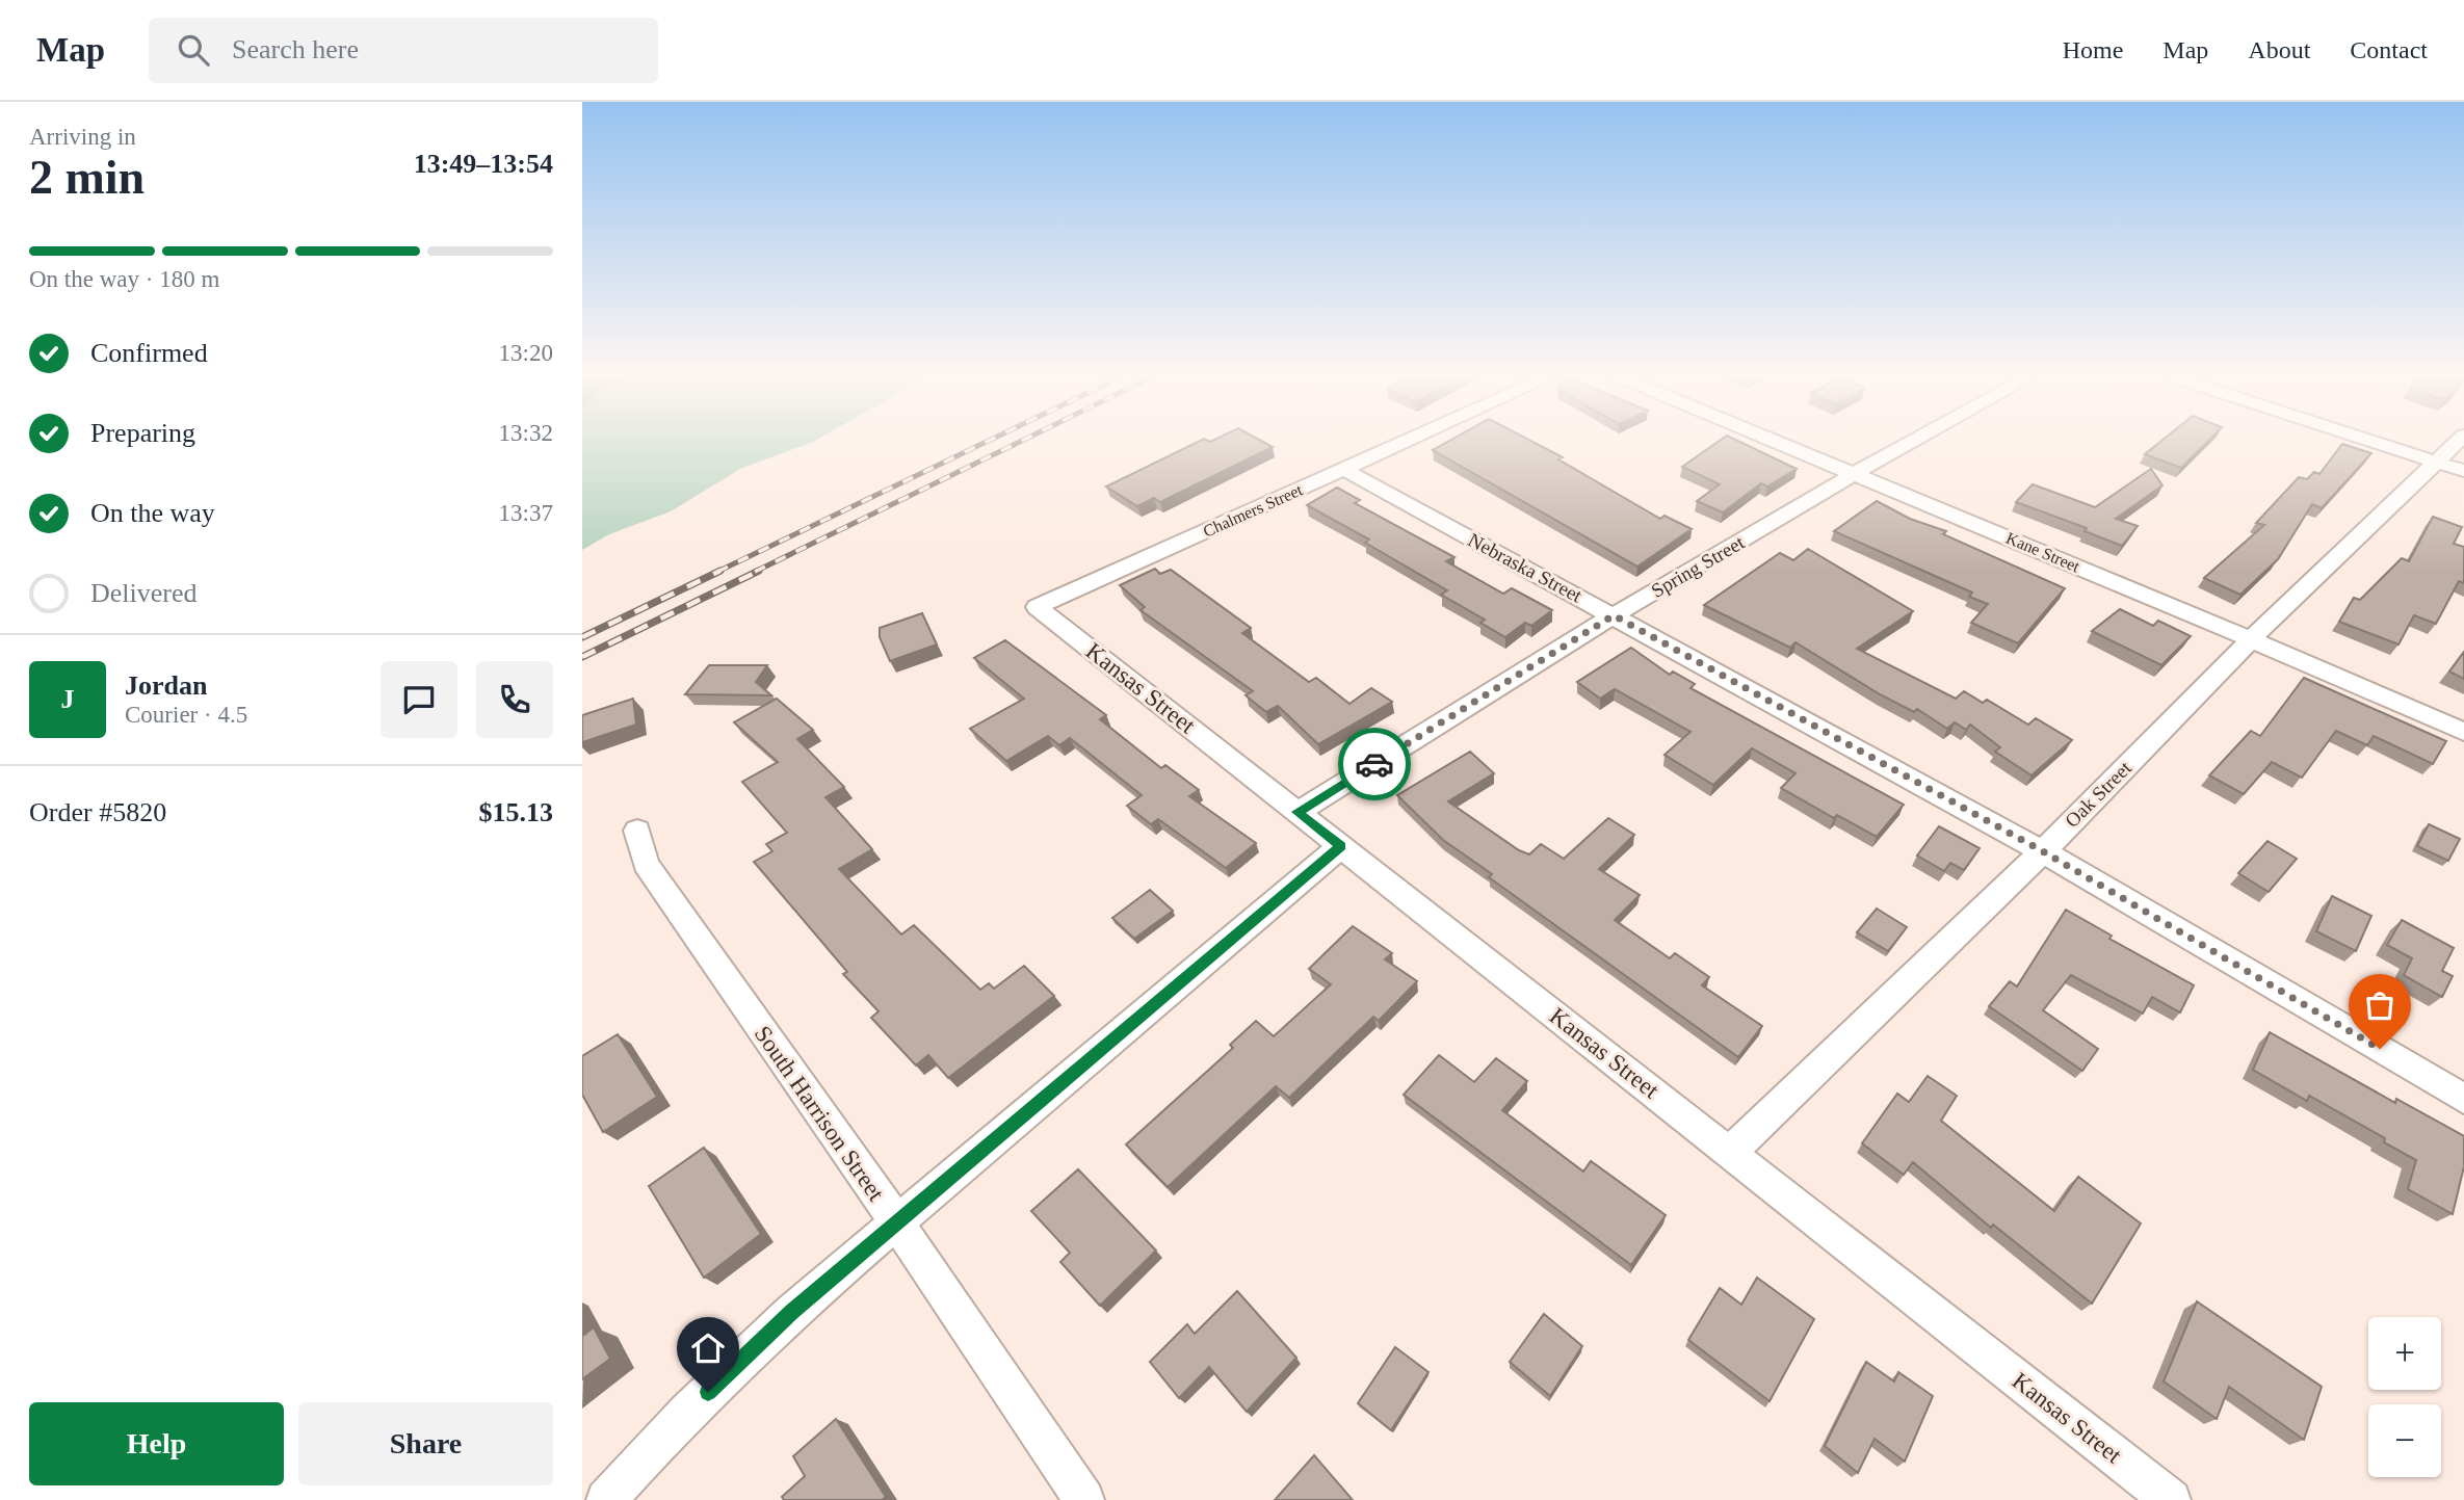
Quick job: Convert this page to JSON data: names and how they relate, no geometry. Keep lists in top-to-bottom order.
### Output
{
  "streets": {
    "street": [
      "Chalmers Street",
      "Kane Street",
      "Spring Street",
      "Nebraska Street",
      "Kansas Street",
      "Oak Street",
      "South Harrison Street"
    ]
  },
  "crossings": [
    ["Chalmers Street", "Nebraska Street"],
    ["Chalmers Street", "Kansas Street"],
    ["Kane Street", "Spring Street"],
    ["Kane Street", "Oak Street"],
    ["Spring Street", "Nebraska Street"],
    ["Spring Street", "Kansas Street"],
    ["Nebraska Street", "Oak Street"],
    ["Kansas Street", "Oak Street"]
  ],
  "page": {
    "header": "Map",
    "search": "Search here",
    "nav": [
      "Home",
      "Map",
      "About",
      "Contact"
    ],
    "heading": ["2 min", "Arriving in", "13:49–13:54"],
    "panel": [
      "Jordan",
      "Courier · 4.5",
      "Order #5820",
      "$15.13"
    ],
    "bar": "On the way · 180 m",
    "list": [
      ["Confirmed", "13:20"],
      ["Preparing", "13:32"],
      ["On the way", "13:37"],
      "Delivered"
    ],
    "round": "J",
    "map_buttons": ["+", "−"],
    "buttons": ["Help", "Share"]
  }
}
